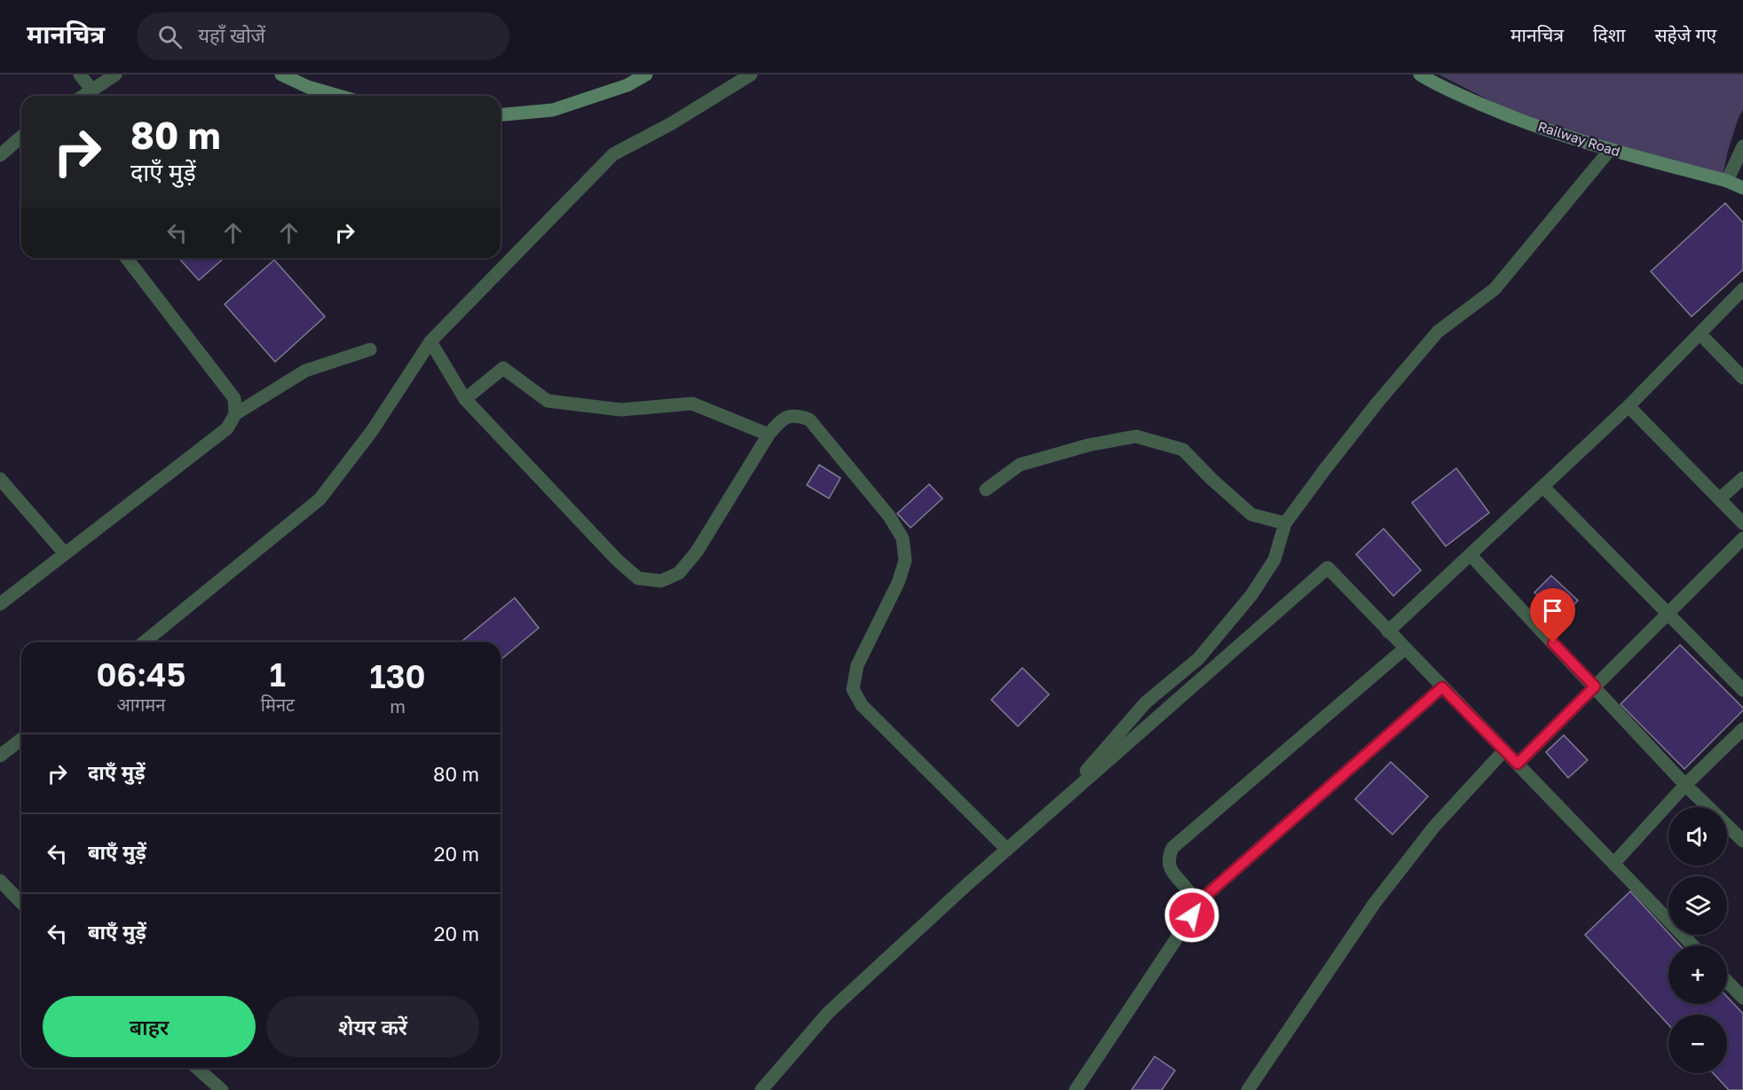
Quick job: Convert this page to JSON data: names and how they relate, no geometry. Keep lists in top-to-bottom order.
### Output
{
  "streets": {
    "street": ["Railway Road"]
  },
  "page": {
    "header": "मानचित्र",
    "search": "यहाँ खोजें",
    "nav": ["मानचित्र", "दिशा", "सहेजे गए"],
    "turn": ["80 m", "दाएँ मुड़ें"],
    "eta": [
      "06:45",
      "आगमन",
      "1",
      "मिनट",
      "130",
      "m"
    ],
    "list": [
      {
        "name": "दाएँ मुड़ें",
        "value": "80 m"
      },
      {
        "name": "बाएँ मुड़ें",
        "value": "20 m"
      },
      {
        "name": "बाएँ मुड़ें",
        "value": "20 m"
      }
    ],
    "map_buttons": ["+", "−"],
    "buttons": ["बाहर", "शेयर करें"]
  }
}
